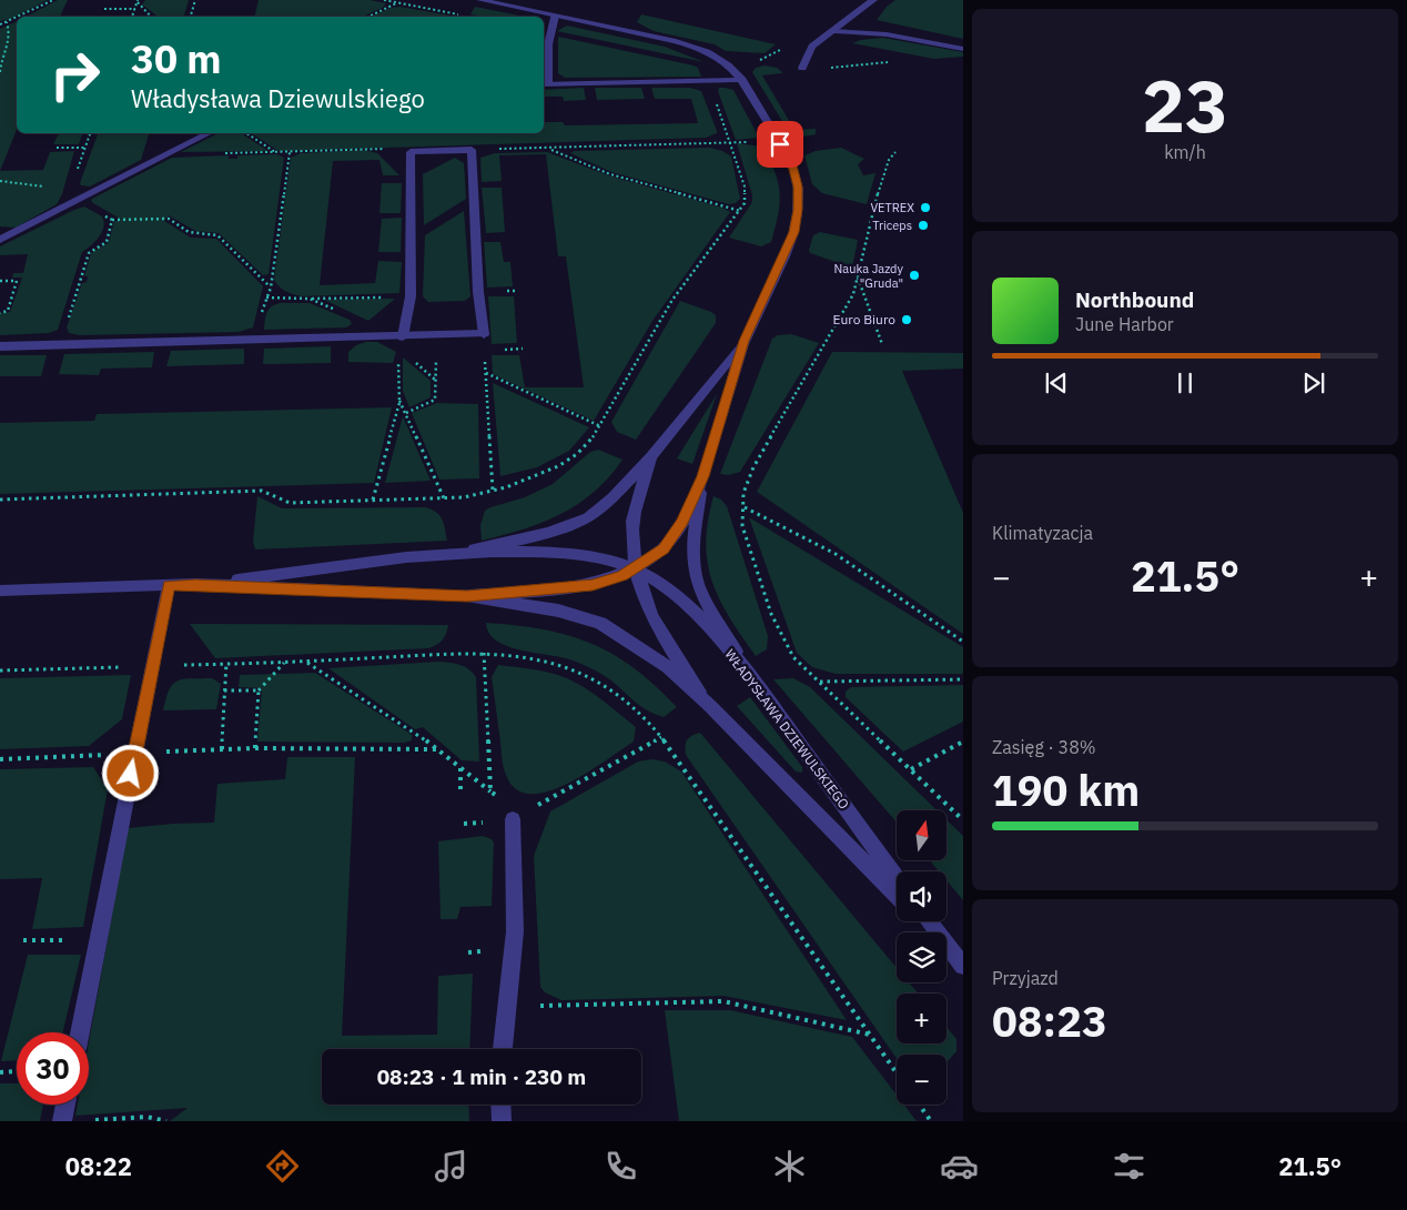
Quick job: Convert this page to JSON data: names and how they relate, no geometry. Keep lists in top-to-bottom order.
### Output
{
  "streets": {
    "street": ["WŁADYSŁAWA DZIEWULSKIEGO"]
  },
  "places": [
    "VETREX",
    "Triceps",
    "Nauka Jazdy \"Gruda\"",
    "Euro Biuro"
  ],
  "north": "top",
  "page": {
    "tile": [
      ["23", "km/h"],
      "Klimatyzacja",
      ["Zasięg · 38%", "190 km"],
      ["Przyjazd", "08:23"]
    ],
    "turn": ["30 m", "Władysława Dziewulskiego"],
    "song": ["Northbound", "June Harbor"],
    "heat": ["−", "21.5°", "+"],
    "map_buttons": ["+", "−"],
    "limit": "30",
    "trip": "08:23 · 1 min · 230 m",
    "tabs": ["08:22", "21.5°"]
  }
}
